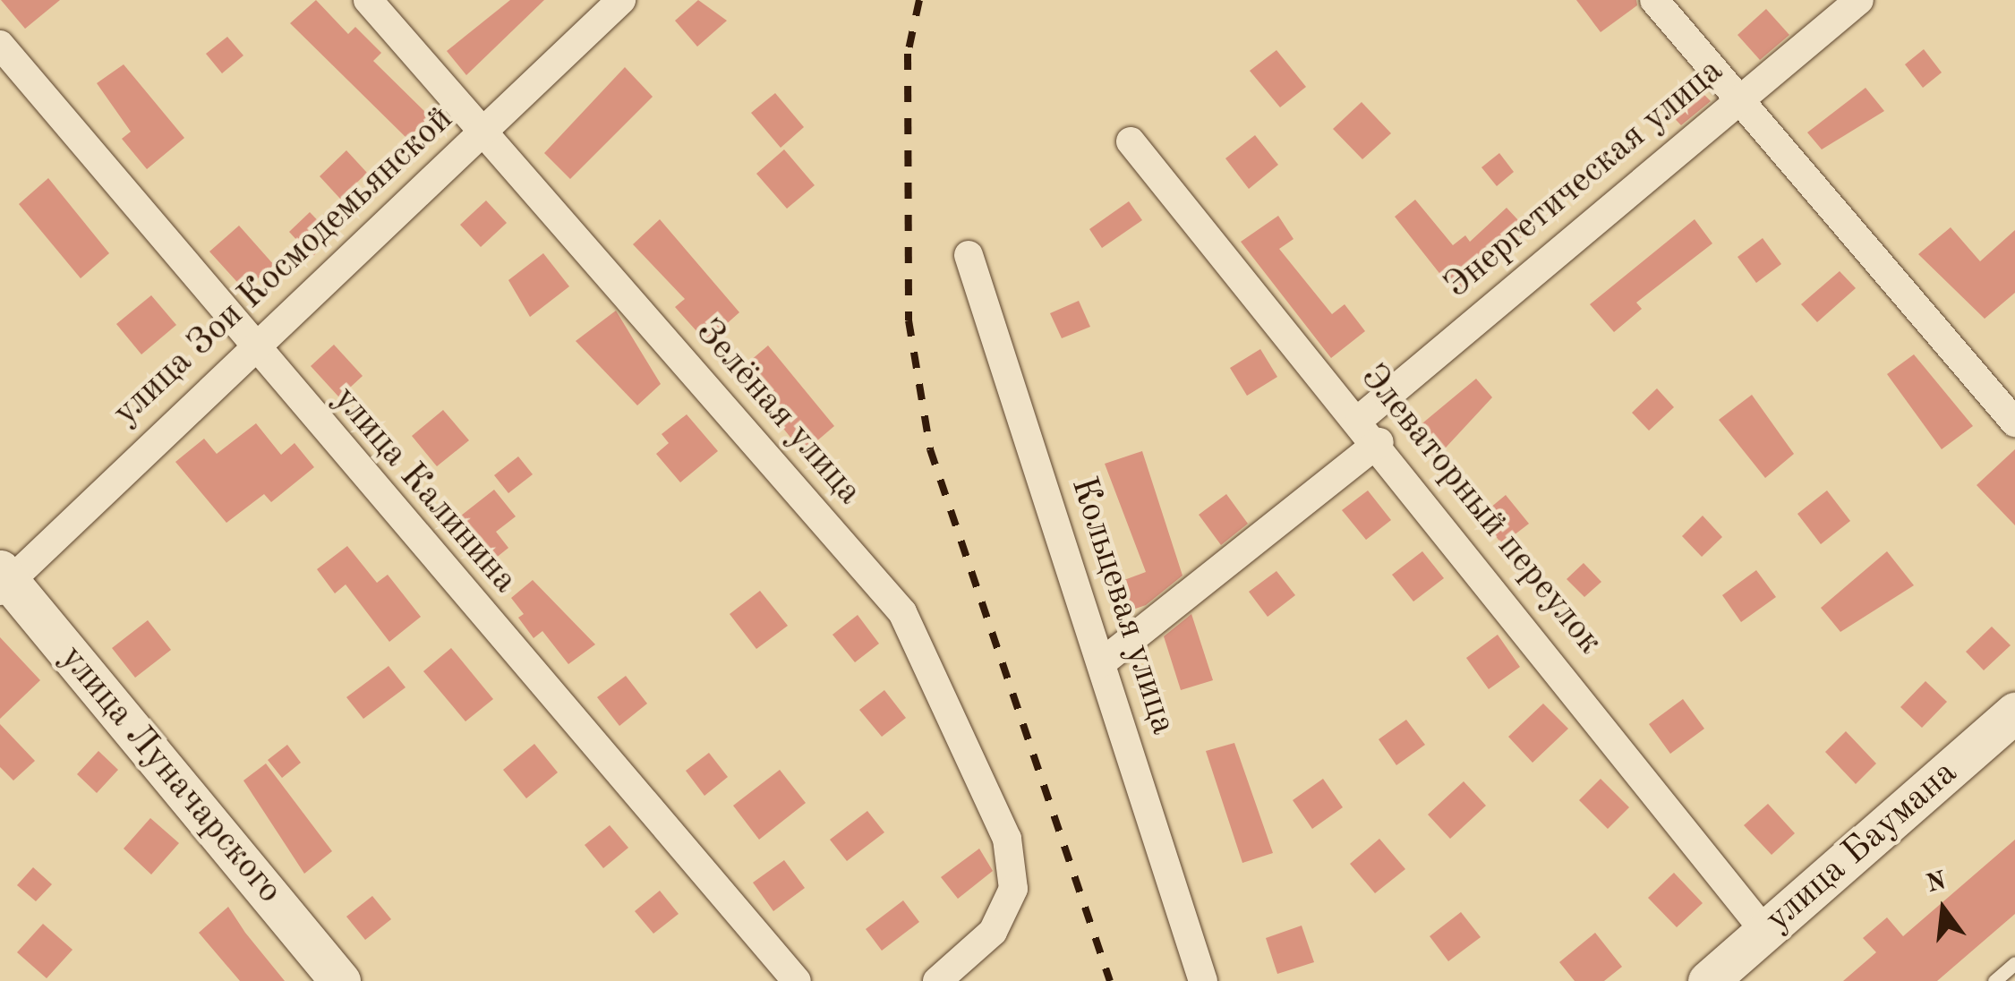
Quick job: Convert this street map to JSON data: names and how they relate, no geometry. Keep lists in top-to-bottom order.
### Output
{
  "streets": {
    "main road": ["улица Луначарского", "улица Баумана"],
    "street": [
      "Энергетическая улица",
      "улица Зои Космодемьянской",
      "Зелёная улица",
      "улица Калинина",
      "Элеваторный переулок",
      "Кольцевая улица"
    ]
  },
  "crossings": [
    ["Энергетическая улица", "Элеваторный переулок"],
    ["улица Зои Космодемьянской", "Зелёная улица"],
    ["улица Зои Космодемьянской", "улица Калинина"],
    ["улица Зои Космодемьянской", "улица Луначарского"],
    ["Элеваторный переулок", "улица Баумана"]
  ],
  "north": "top"
}
